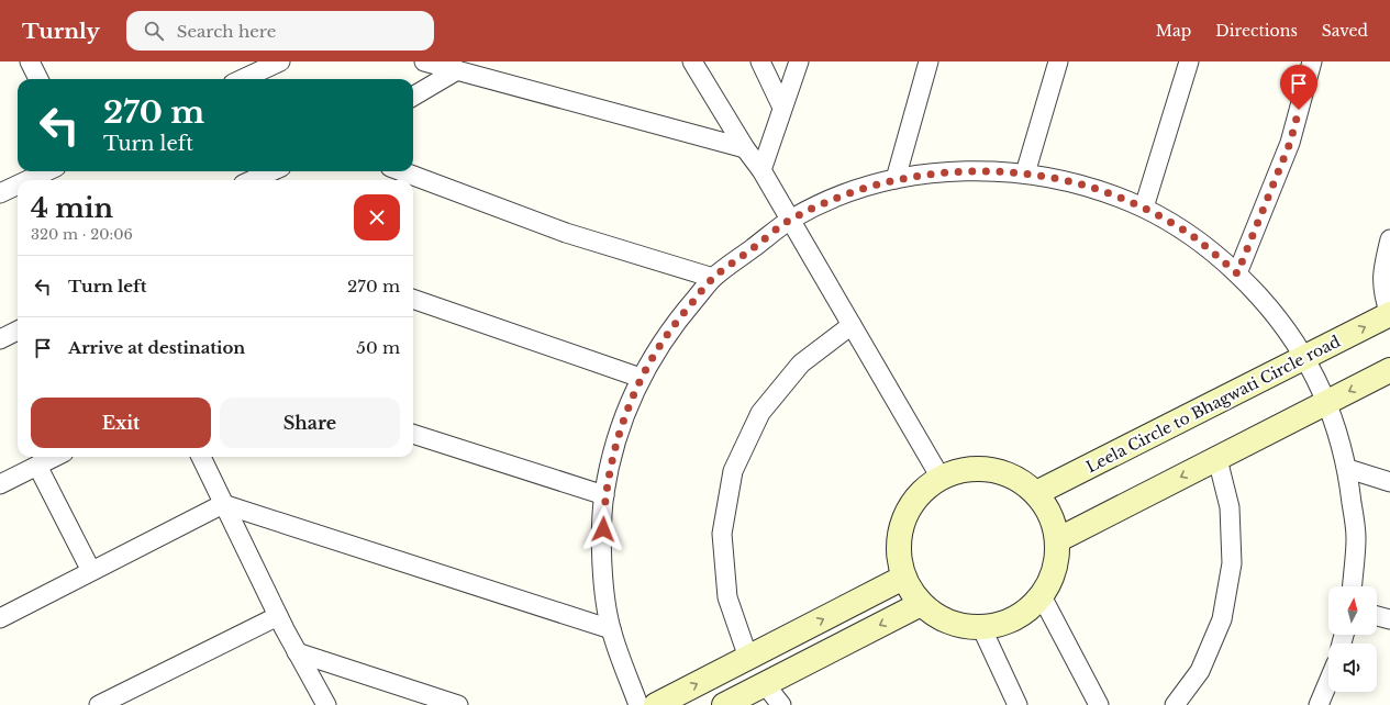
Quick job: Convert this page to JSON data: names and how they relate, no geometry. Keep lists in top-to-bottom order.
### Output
{
  "streets": {
    "street": ["Leela Circle to Bhagwati Circle road"]
  },
  "north": "top",
  "page": {
    "header": "Turnly",
    "search": "Search here",
    "nav": ["Map", "Directions", "Saved"],
    "turn": ["270 m", "Turn left"],
    "heading": ["4 min", "320 m · 20:06"],
    "list": [
      {
        "name": "Turn left",
        "value": "270 m"
      },
      {
        "name": "Arrive at destination",
        "value": "50 m"
      }
    ],
    "buttons": ["Exit", "Share"]
  }
}
